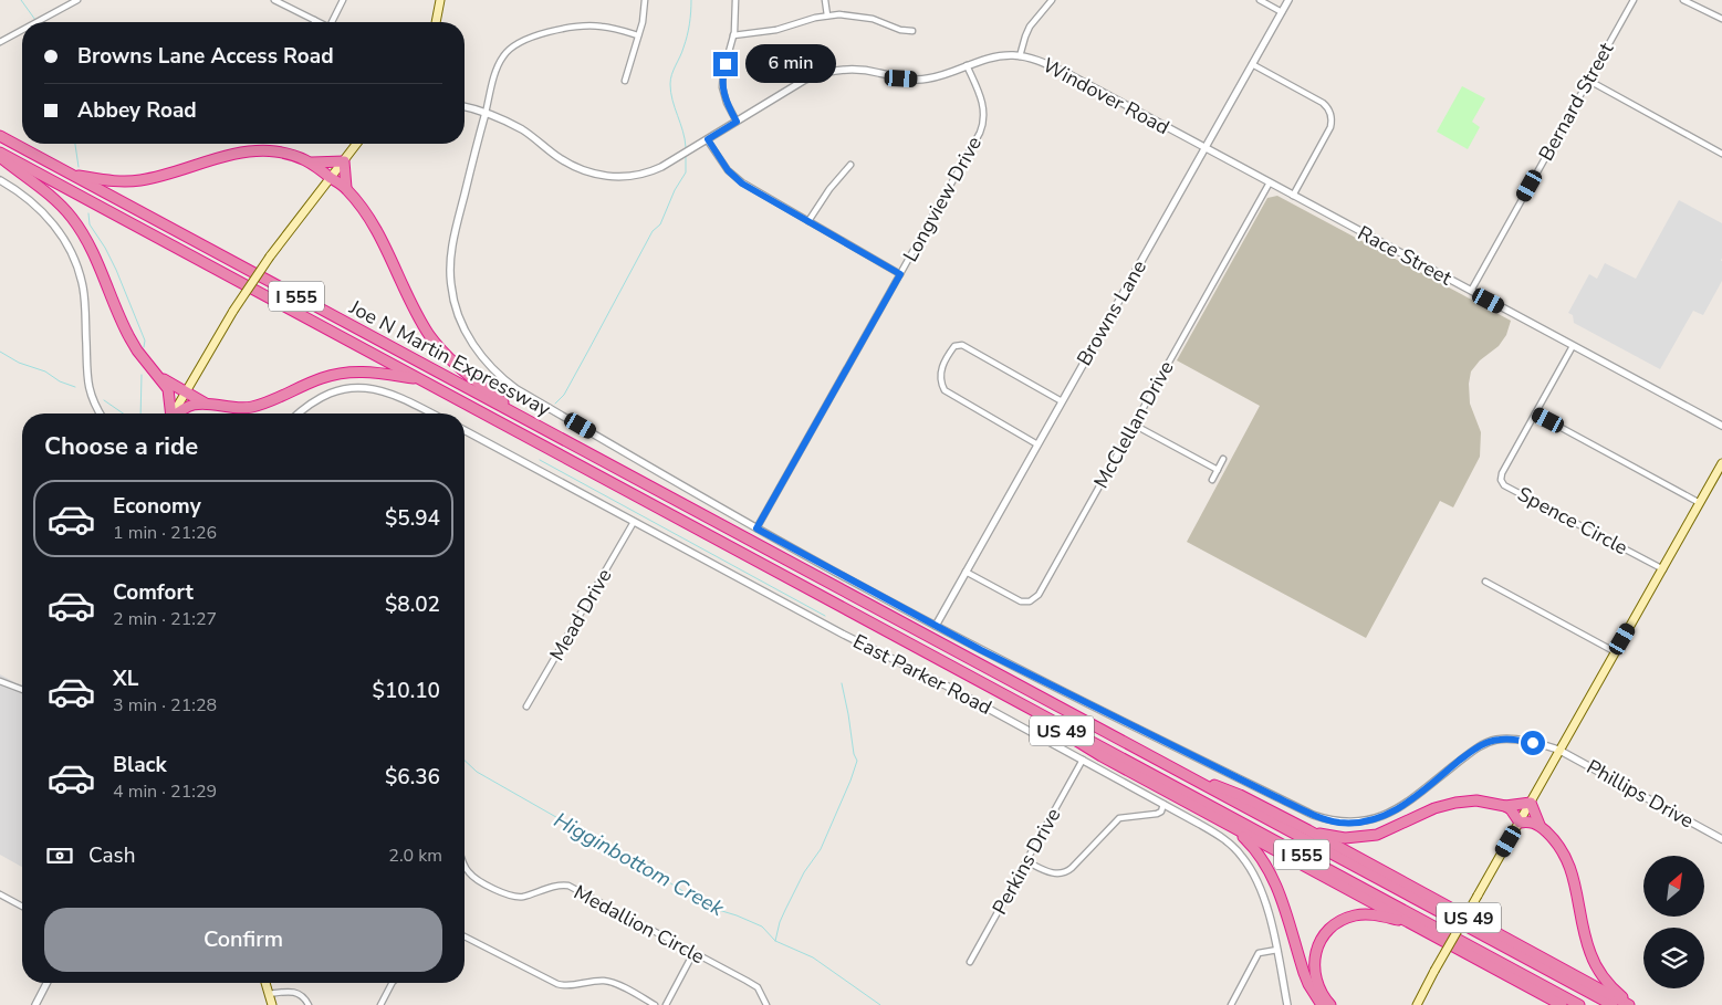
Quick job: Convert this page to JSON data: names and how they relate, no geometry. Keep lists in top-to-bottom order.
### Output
{
  "streets": {
    "highway": ["I 555", "Joe N Martin Expressway", "US 49"],
    "street": [
      "Windover Road",
      "Bernard Street",
      "Longview Drive",
      "Race Street",
      "Browns Lane",
      "McClellan Drive",
      "Spence Circle",
      "Mead Drive",
      "East Parker Road",
      "Phillips Drive",
      "Perkins Drive",
      "Medallion Circle"
    ]
  },
  "crossings": [
    ["Windover Road", "Longview Drive"],
    ["Windover Road", "Race Street"],
    ["Windover Road", "Browns Lane"],
    ["Windover Road", "Phillips Drive"],
    ["Bernard Street", "Race Street"],
    ["Longview Drive", "Phillips Drive"],
    ["Race Street", "Browns Lane"],
    ["Race Street", "McClellan Drive"],
    ["Race Street", "Spence Circle"],
    ["Browns Lane", "McClellan Drive"],
    ["Browns Lane", "Phillips Drive"],
    ["Joe N Martin Expressway", "US 49"],
    ["Mead Drive", "East Parker Road"],
    ["East Parker Road", "Perkins Drive"]
  ],
  "water": ["Higginbottom Creek"],
  "north": "top right",
  "page": {
    "banner": ["Browns Lane Access Road", "Abbey Road"],
    "bubble": "6 min",
    "heading": "Choose a ride",
    "list": [
      {
        "name": "Economy",
        "note": "1 min · 21:26",
        "value": "$5.94"
      },
      {
        "name": "Comfort",
        "note": "2 min · 21:27",
        "value": "$8.02"
      },
      {
        "name": "XL",
        "note": "3 min · 21:28",
        "value": "$10.10"
      },
      {
        "name": "Black",
        "note": "4 min · 21:29",
        "value": "$6.36"
      }
    ],
    "pay": ["Cash", "2.0 km"],
    "buttons": "Confirm"
  }
}
